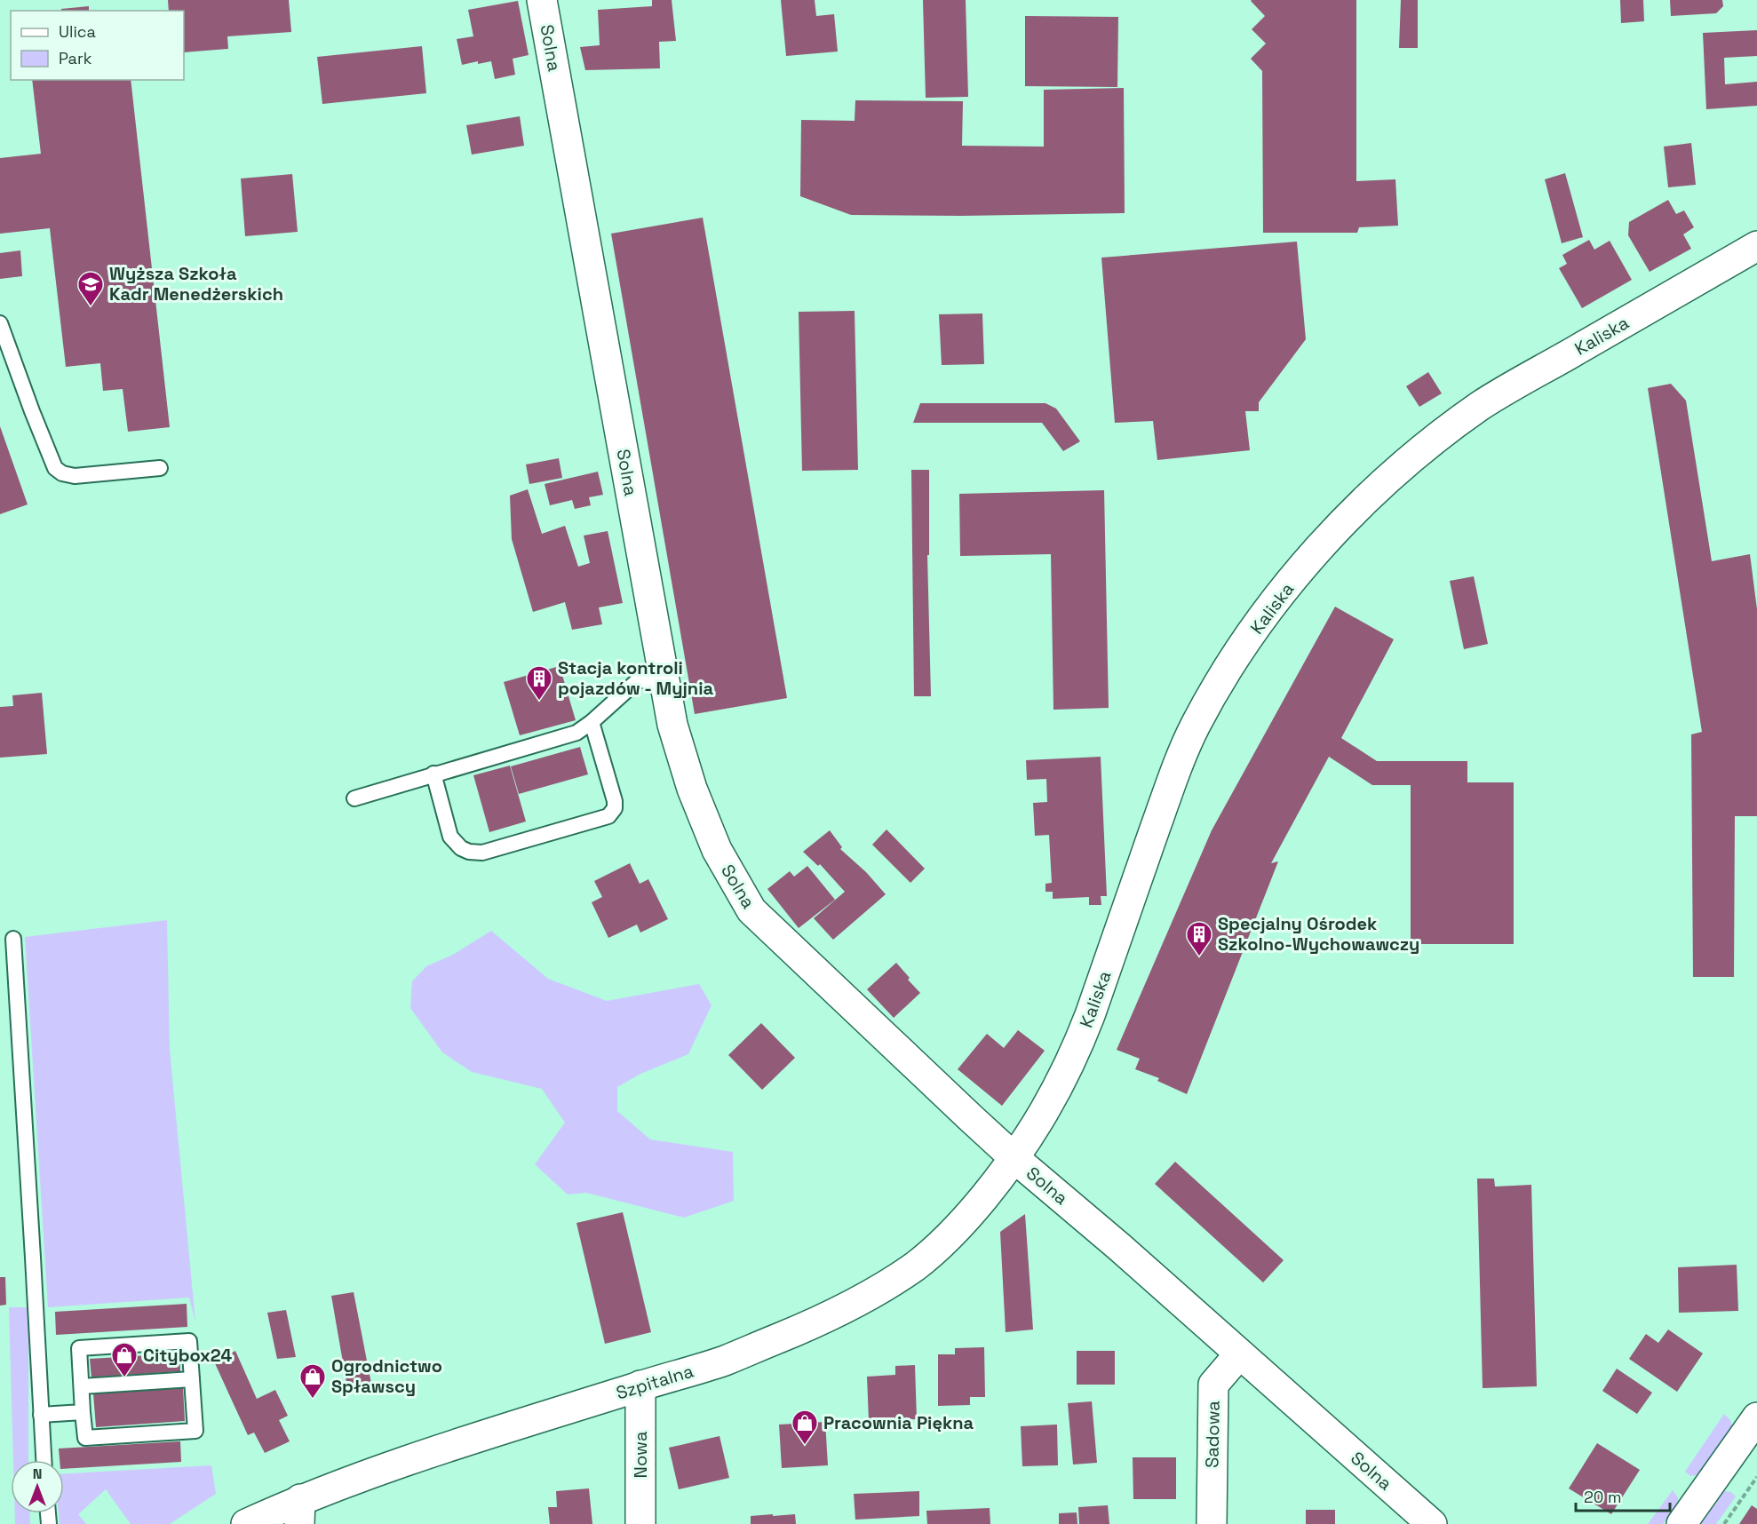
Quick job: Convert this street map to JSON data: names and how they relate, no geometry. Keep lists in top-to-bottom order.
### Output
{
  "streets": {
    "street": [
      "Solna",
      "Kaliska",
      "Szpitalna",
      "Sadowa",
      "Nowa"
    ]
  },
  "crossings": [
    ["Solna", "Kaliska"],
    ["Solna", "Szpitalna"],
    ["Solna", "Sadowa"],
    ["Kaliska", "Szpitalna"],
    ["Szpitalna", "Nowa"]
  ],
  "places": {
    "school or university": ["Wyższa Szkoła Kadr Menedżerskich"],
    "building": ["Stacja kontroli pojazdów - Myjnia", "Specjalny Ośrodek Szkolno-Wychowawczy"],
    "shop": ["Citybox24", "Ogrodnictwo Spławscy", "Pracownia Piękna"]
  },
  "legend": ["Ulica", "Park"],
  "scale_bar": "20 m",
  "north": "top"
}
